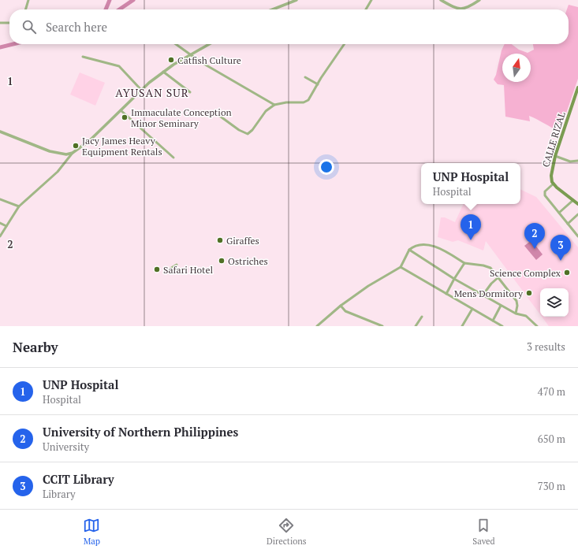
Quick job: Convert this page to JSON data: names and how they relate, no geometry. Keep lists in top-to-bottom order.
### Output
{
  "streets": {
    "main road": ["CALLE RIZAL"]
  },
  "districts": ["AYUSAN SUR"],
  "places": [
    "Catfish Culture",
    "Immaculate Conception Minor Seminary",
    "Jacy James Heavy Equipment Rentals",
    "Giraffes",
    "Ostriches",
    "Safari Hotel",
    "Science Complex",
    "Mens Dormitory"
  ],
  "north": "top",
  "page": {
    "search": "Search here",
    "popup": ["UNP Hospital", "Hospital"],
    "pins": ["1", "2", "3"],
    "heading": ["Nearby", "3 results"],
    "list": [
      {
        "mark": "1",
        "name": "UNP Hospital",
        "note": "Hospital",
        "value": "470 m"
      },
      {
        "mark": "2",
        "name": "University of Northern Philippines",
        "note": "University",
        "value": "650 m"
      },
      {
        "mark": "3",
        "name": "CCIT Library",
        "note": "Library",
        "value": "730 m"
      }
    ],
    "nav": ["Map", "Directions", "Saved"]
  },
  "grid": {
    "rows": ["1", "2"]
  }
}
